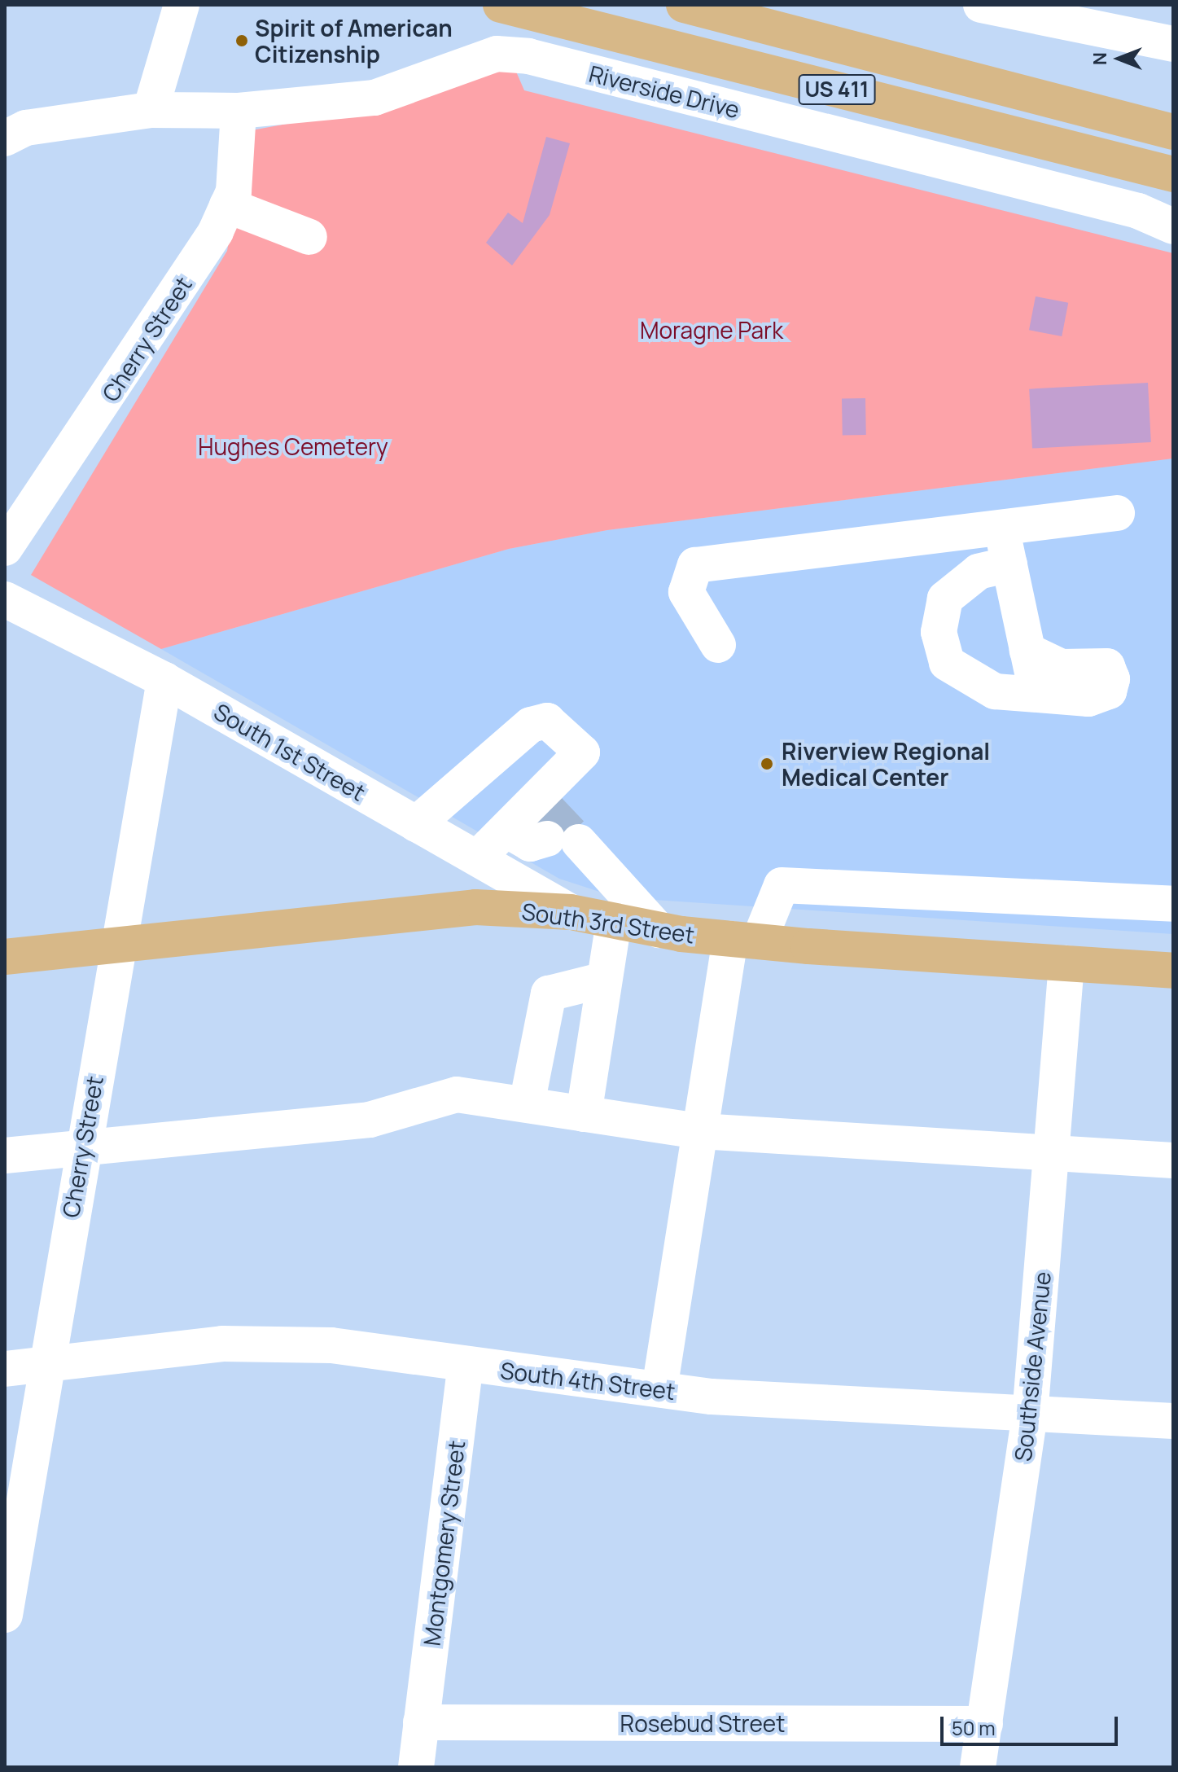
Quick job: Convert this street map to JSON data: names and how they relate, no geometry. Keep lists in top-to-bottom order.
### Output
{
  "streets": {
    "main road": ["US 411", "South 3rd Street"],
    "street": [
      "Riverside Drive",
      "Cherry Street",
      "South 1st Street",
      "Southside Avenue",
      "South 4th Street",
      "Montgomery Street",
      "Rosebud Street"
    ]
  },
  "crossings": [
    ["Riverside Drive", "Cherry Street"],
    ["Cherry Street", "South 1st Street"],
    ["Cherry Street", "South 3rd Street"],
    ["Cherry Street", "South 4th Street"],
    ["South 1st Street", "South 3rd Street"],
    ["South 3rd Street", "Southside Avenue"],
    ["Southside Avenue", "South 4th Street"],
    ["Southside Avenue", "Rosebud Street"],
    ["South 4th Street", "Montgomery Street"],
    ["Montgomery Street", "Rosebud Street"]
  ],
  "parks": ["Moragne Park", "Hughes Cemetery"],
  "places": ["Spirit of American Citizenship", "Riverview Regional Medical Center"],
  "scale_bar": "50 m",
  "north": "left"
}
